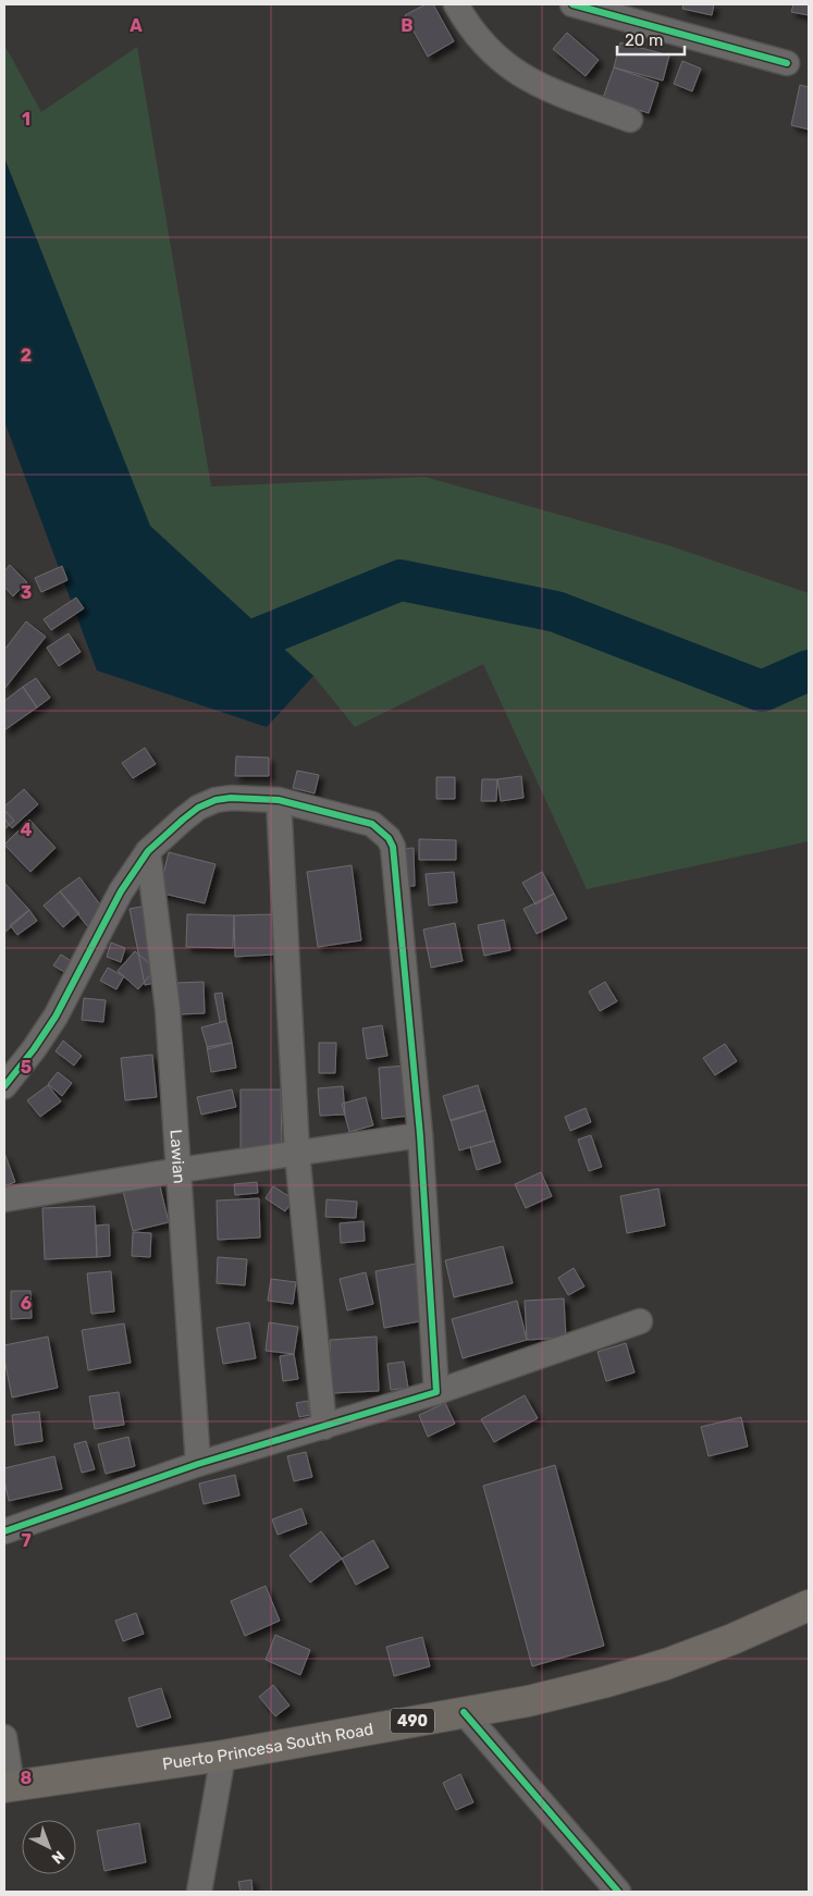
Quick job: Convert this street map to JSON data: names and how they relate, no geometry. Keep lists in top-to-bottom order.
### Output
{
  "streets": {
    "main road": ["490", "Puerto Princesa South Road"],
    "street": ["Lawian"]
  },
  "scale_bar": "20 m",
  "north": "bottom right",
  "grid": {
    "columns": ["A", "B"],
    "rows": [
      "1",
      "2",
      "3",
      "4",
      "5",
      "6",
      "7",
      "8"
    ]
  }
}
